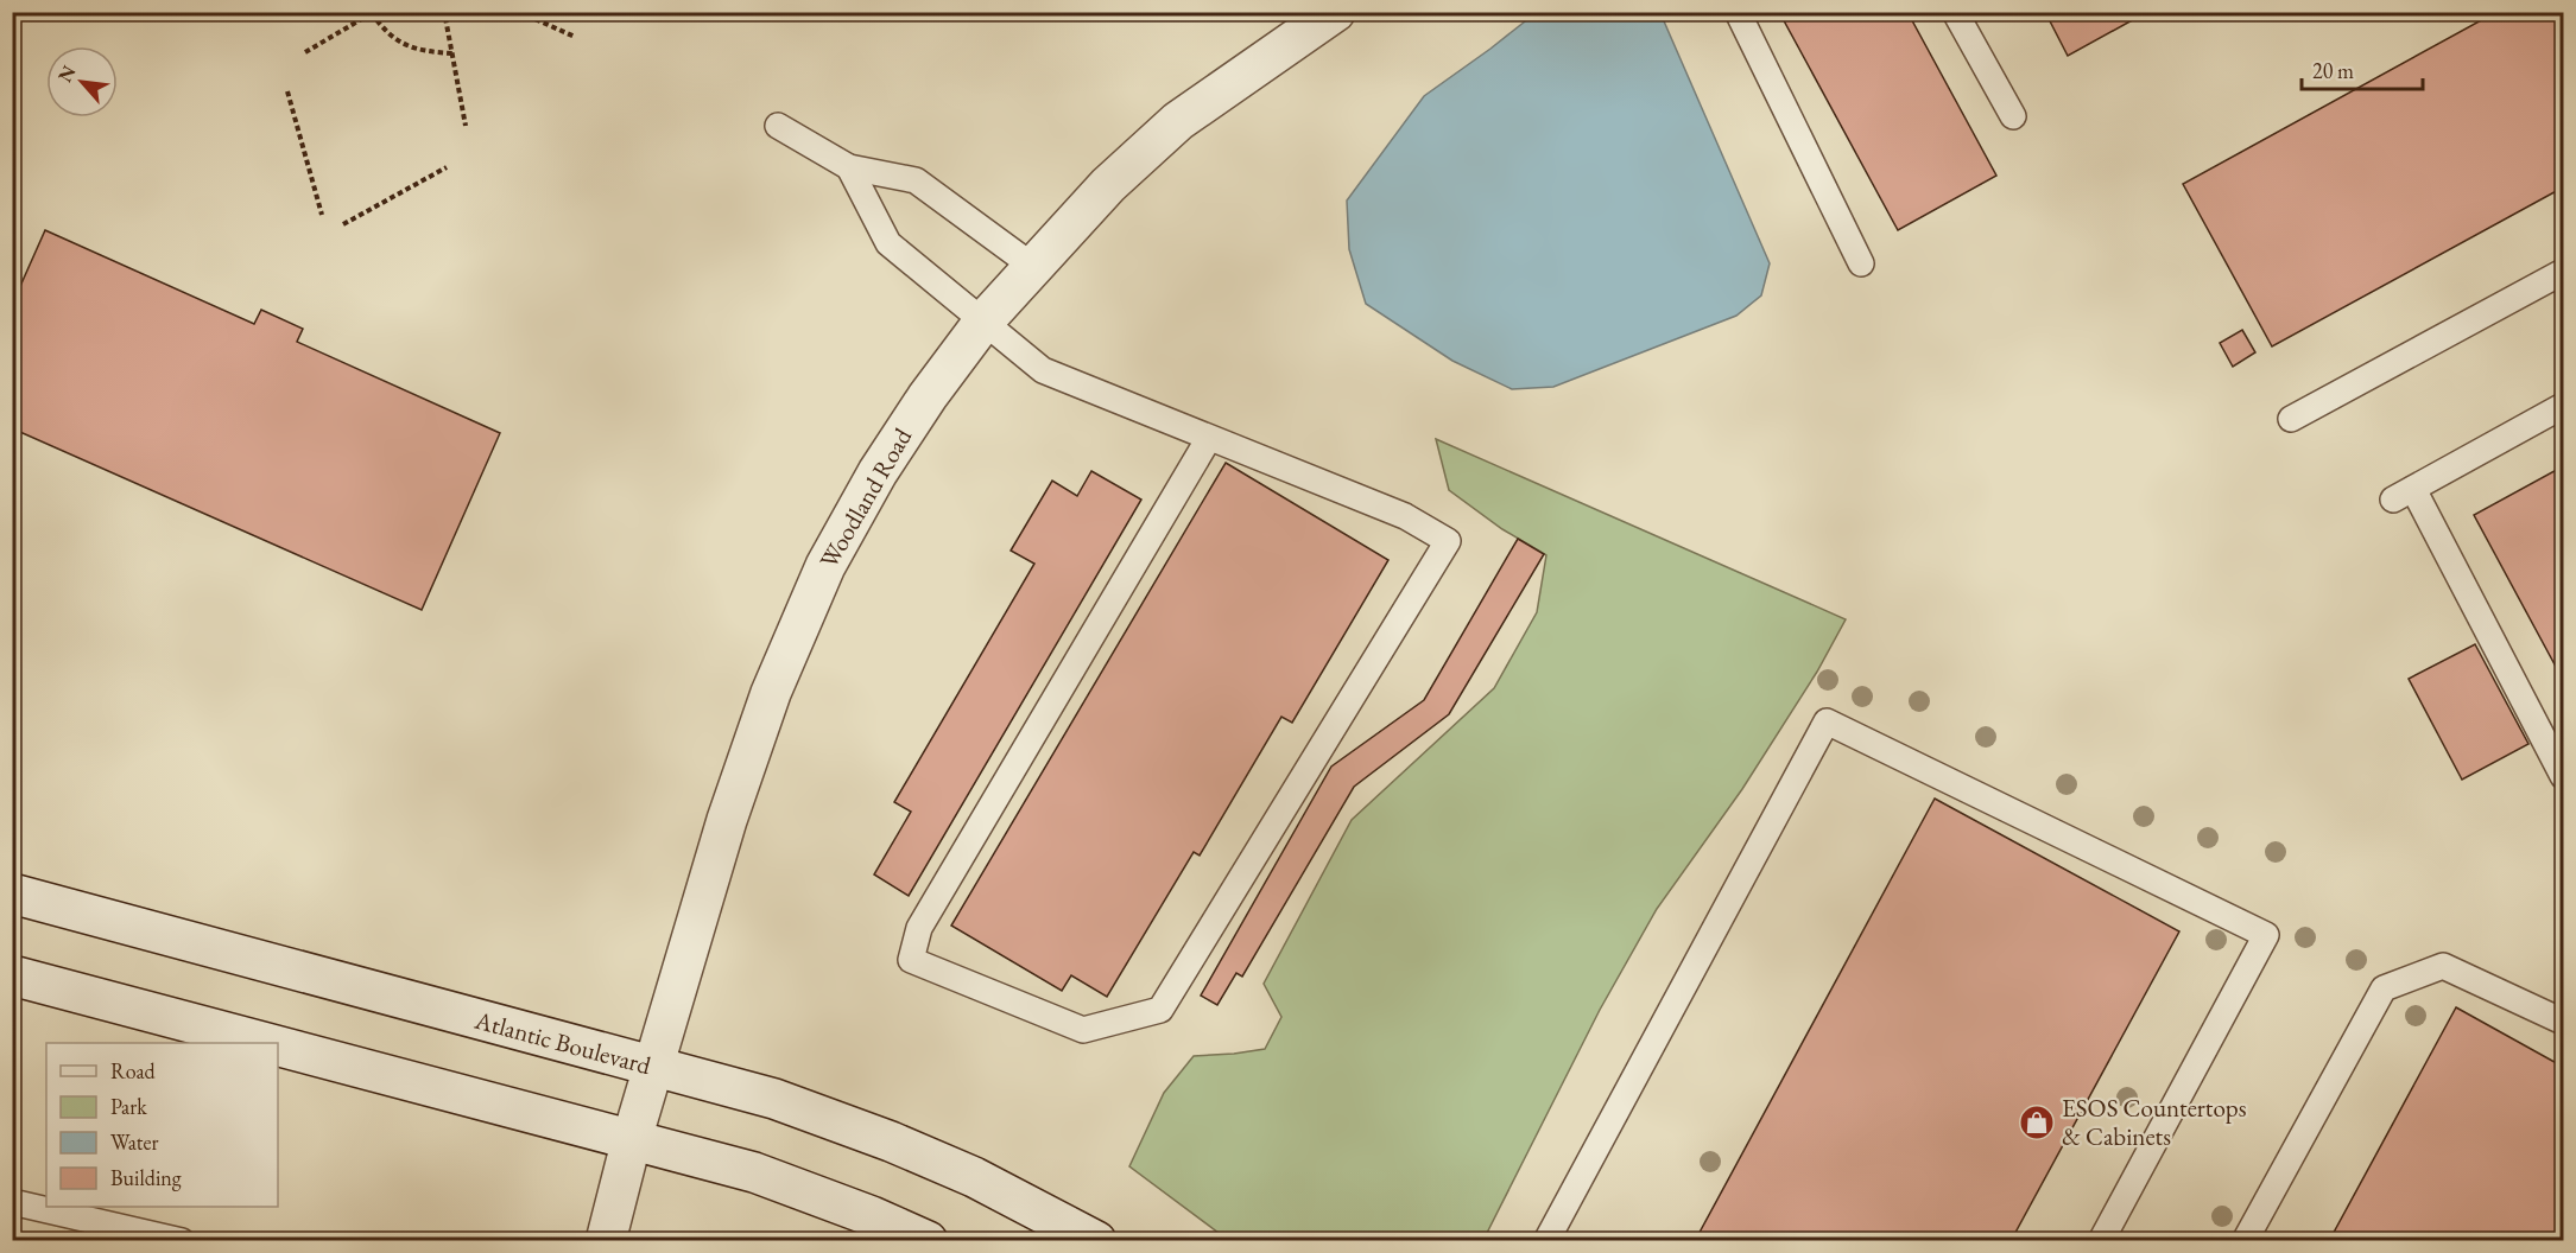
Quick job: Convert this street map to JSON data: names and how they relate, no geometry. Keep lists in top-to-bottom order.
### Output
{
  "streets": {
    "main road": ["Woodland Road", "Atlantic Boulevard"]
  },
  "crossings": [
    ["Woodland Road", "Atlantic Boulevard"]
  ],
  "places": {
    "shop": ["ESOS Countertops & Cabinets"]
  },
  "legend": [
    "Road",
    "Park",
    "Water",
    "Building"
  ],
  "scale_bar": "20 m",
  "north": "top left"
}
